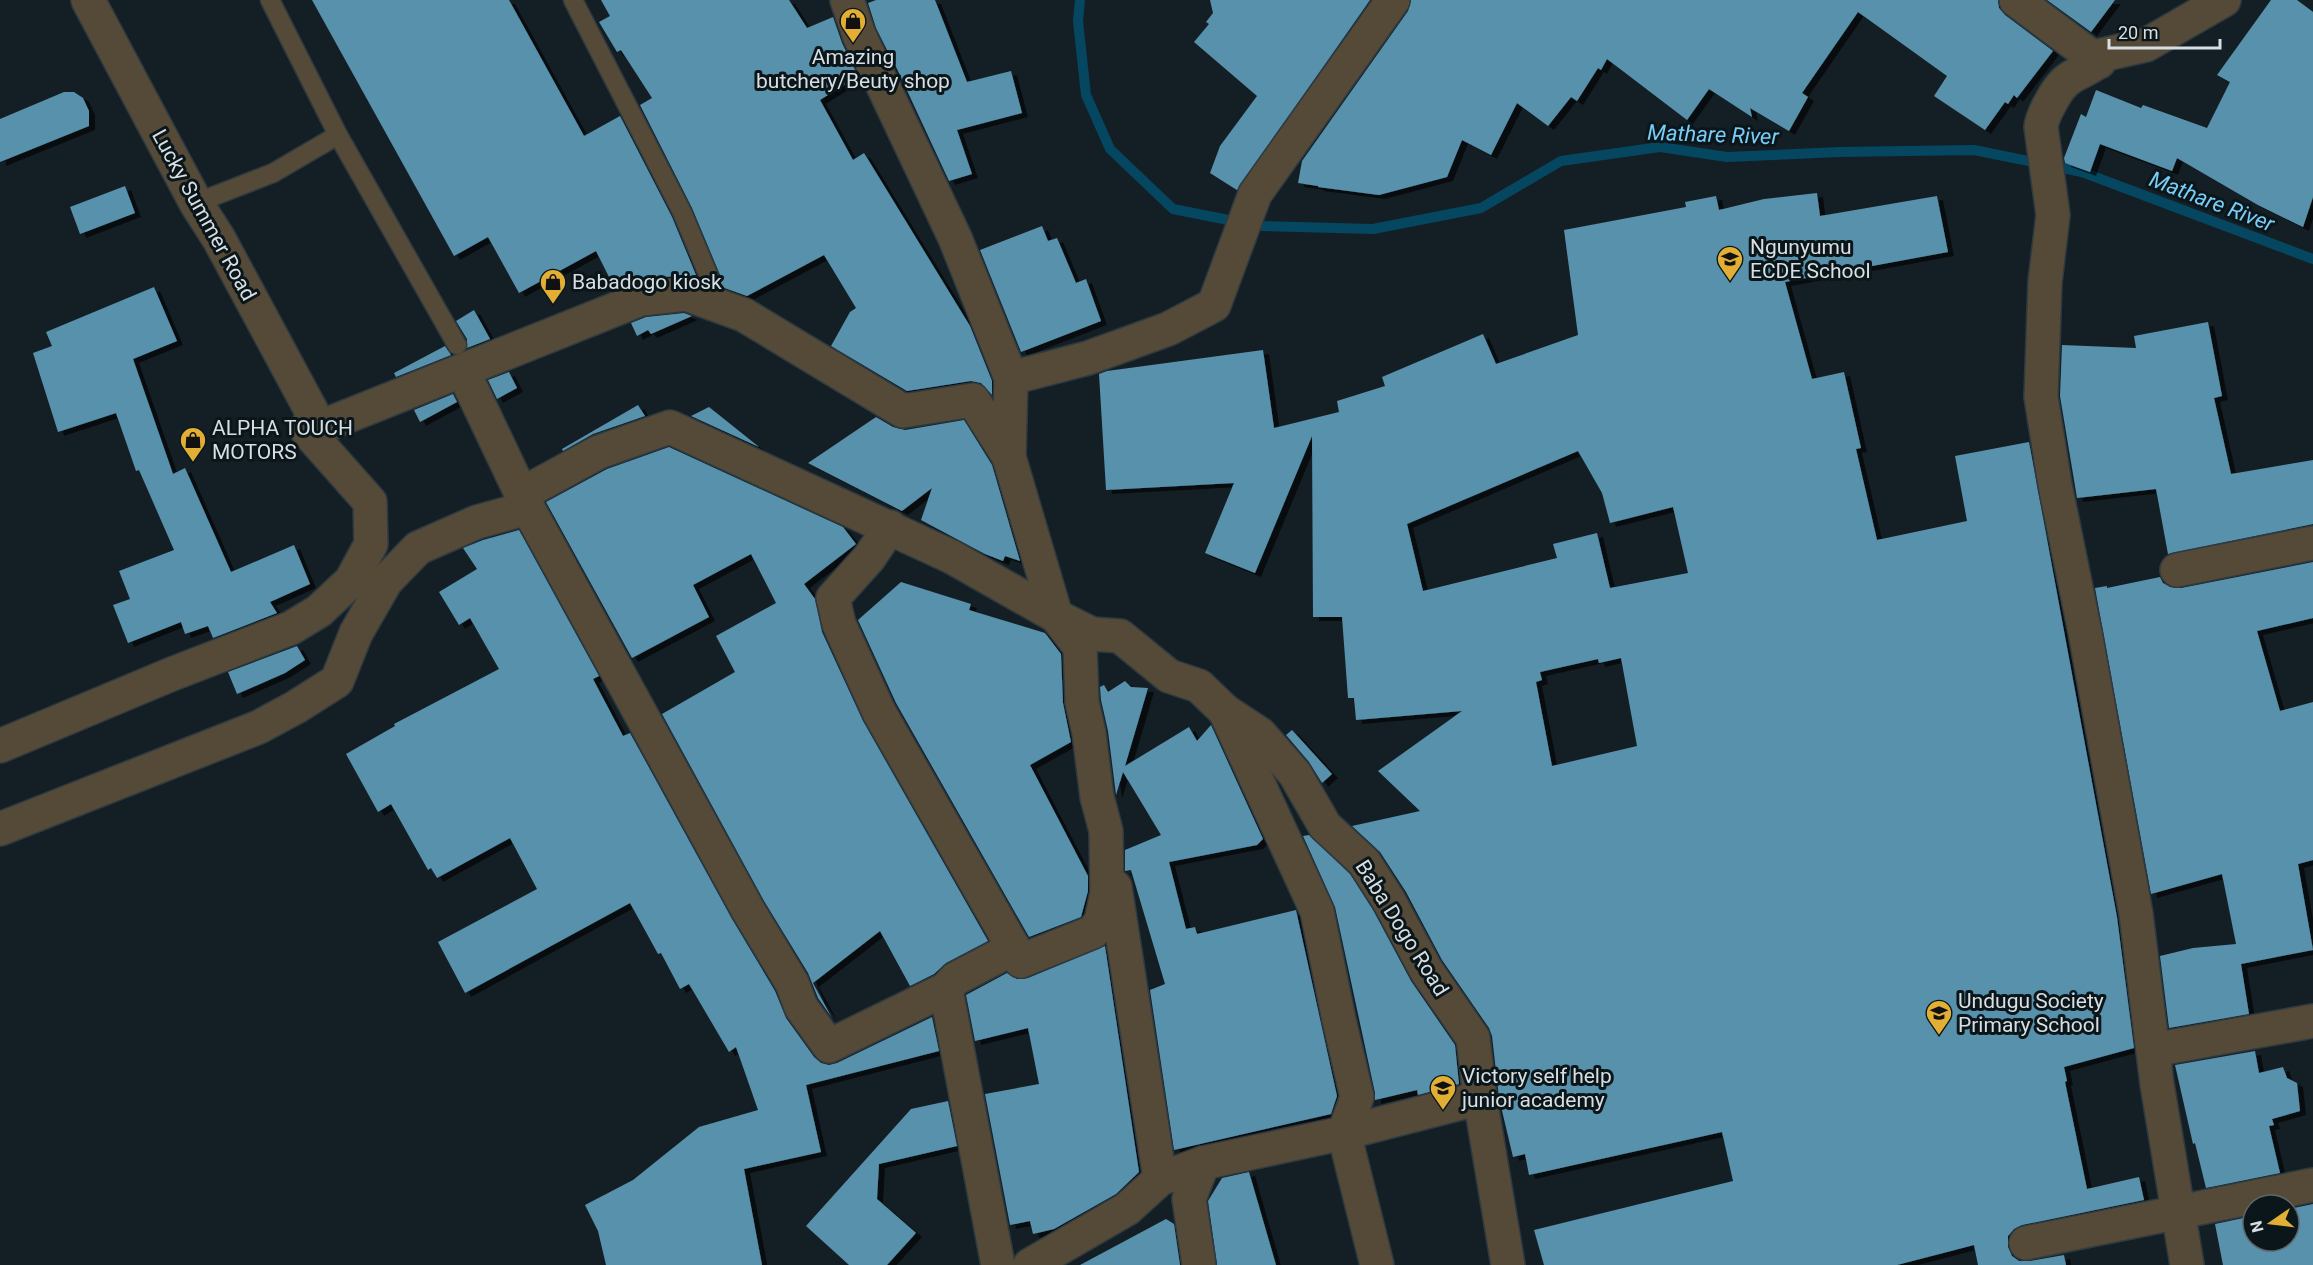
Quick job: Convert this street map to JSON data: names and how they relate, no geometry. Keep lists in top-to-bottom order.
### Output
{
  "streets": {
    "street": ["Lucky Summer Road", "Baba Dogo Road"]
  },
  "water": ["Mathare River"],
  "places": {
    "shop": ["Amazing butchery/Beuty shop", "Babadogo kiosk", "ALPHA TOUCH MOTORS"],
    "school or university": ["Ngunyumu ECDE School", "Undugu Society Primary School", "Victory self help junior academy"]
  },
  "scale_bar": "20 m",
  "north": "left"
}
